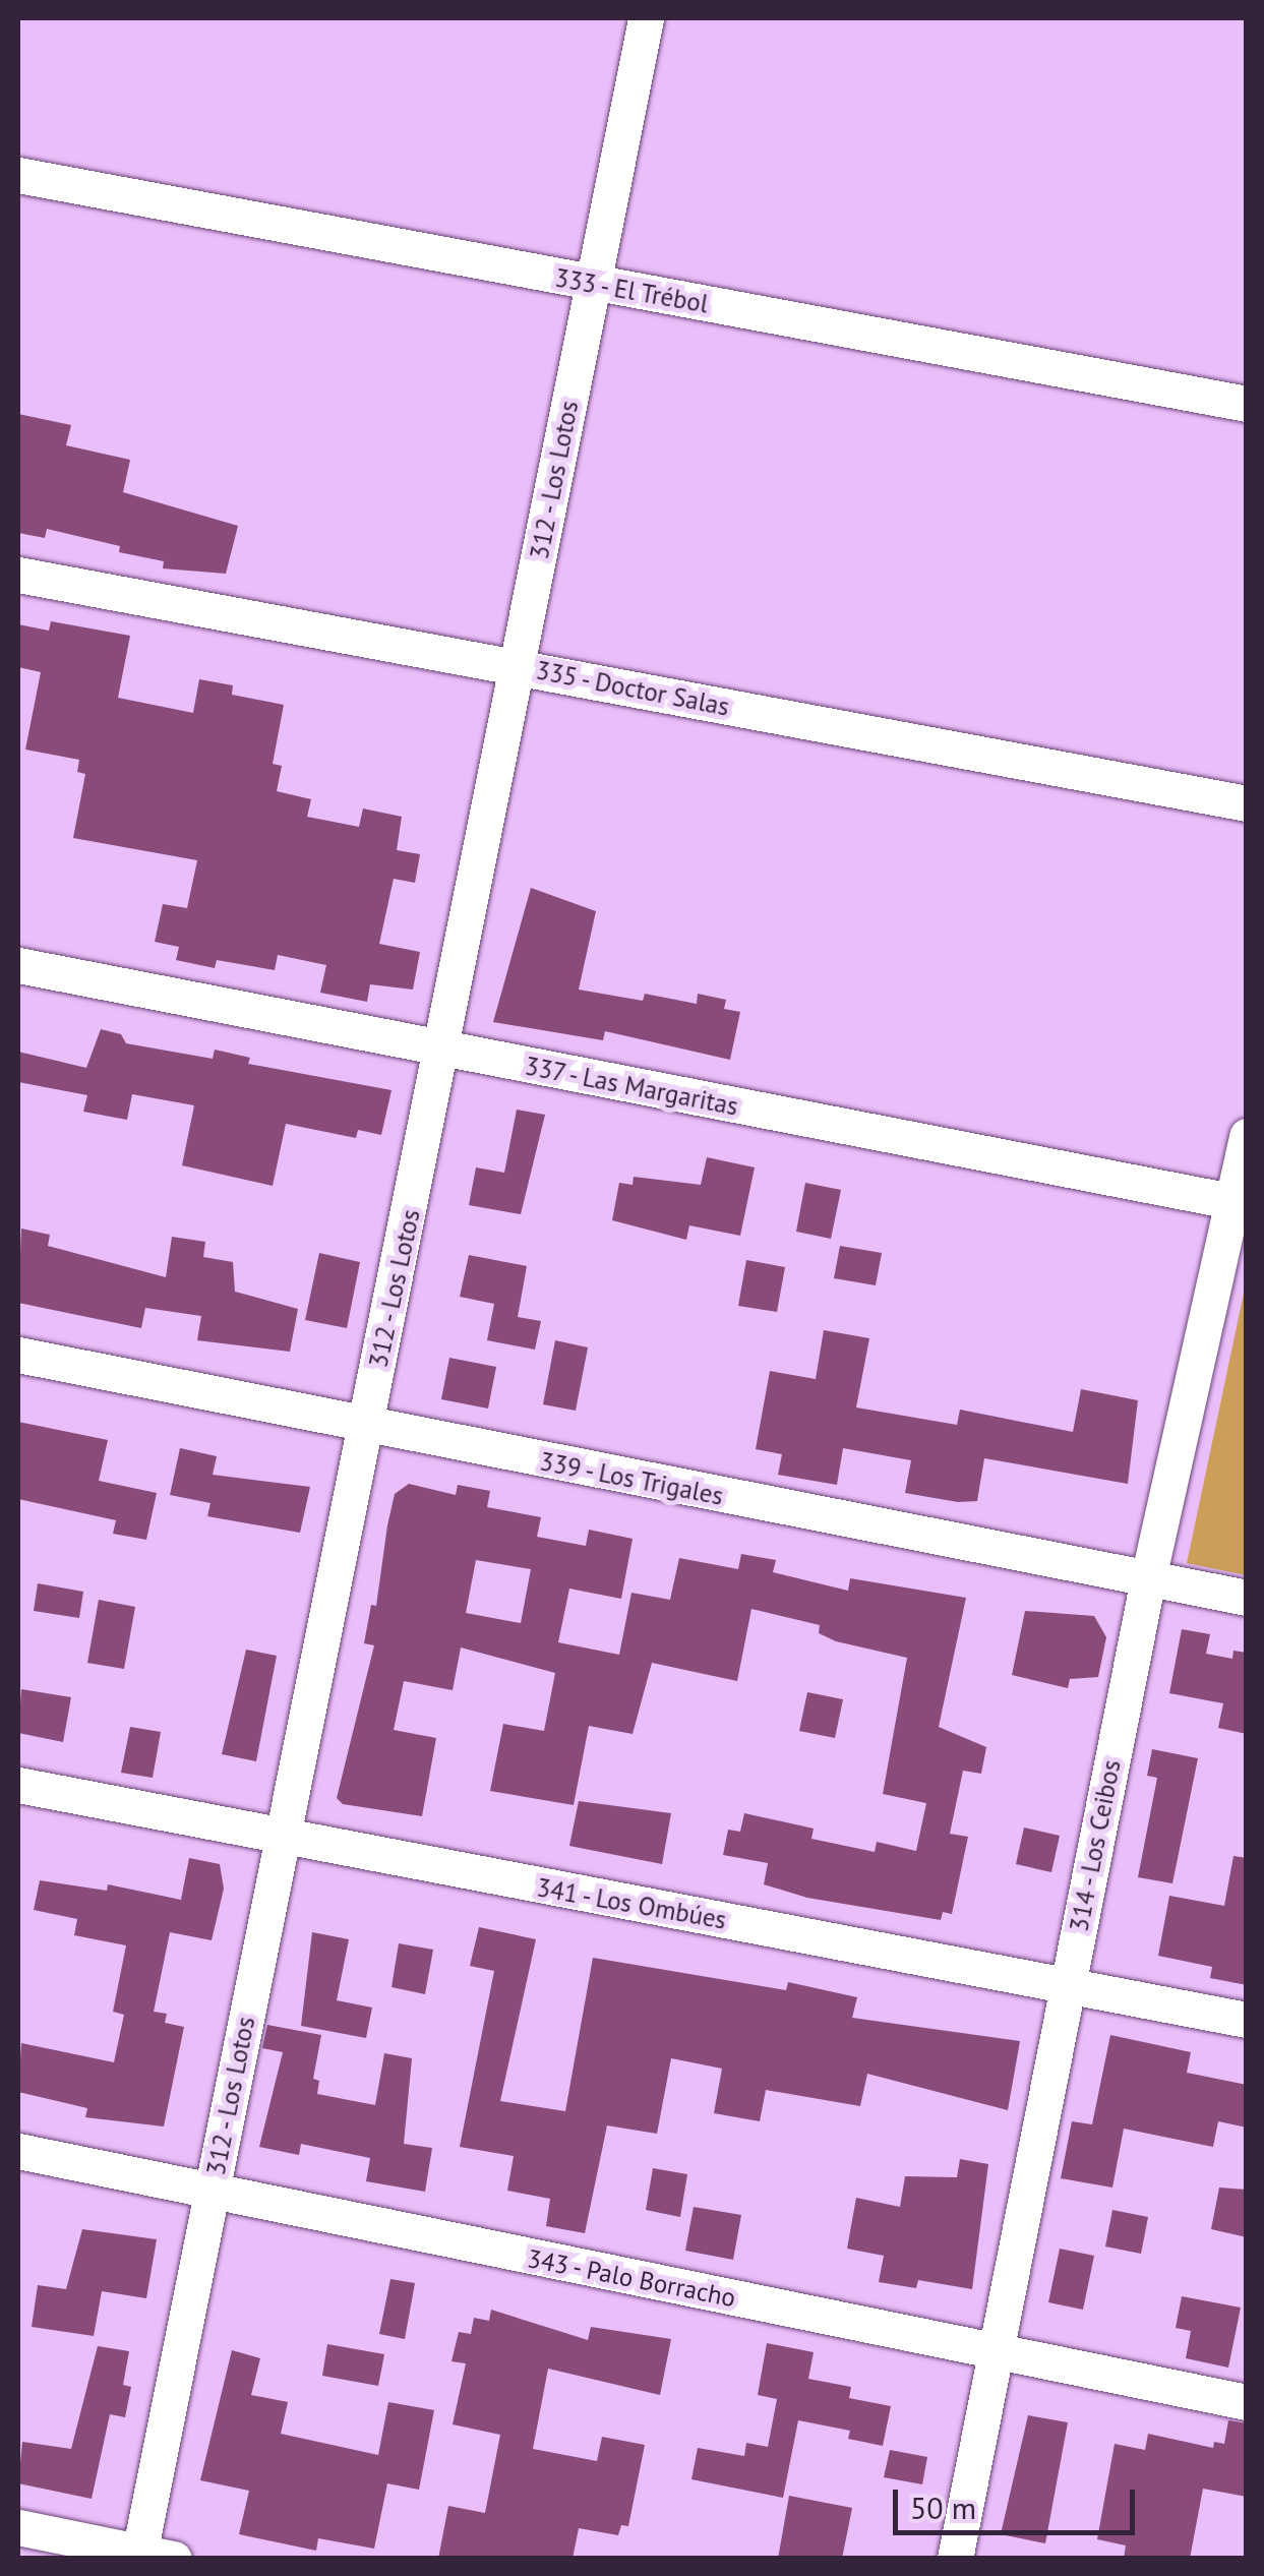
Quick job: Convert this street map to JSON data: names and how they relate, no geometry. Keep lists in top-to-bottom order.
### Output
{
  "streets": {
    "street": [
      "333 - El Trébol",
      "312 - Los Lotos",
      "335 - Doctor Salas",
      "337 - Las Margaritas",
      "339 - Los Trigales",
      "314 - Los Ceibos",
      "341 - Los Ombúes",
      "343 - Palo Borracho"
    ]
  },
  "crossings": [
    ["333 - El Trébol", "312 - Los Lotos"],
    ["312 - Los Lotos", "335 - Doctor Salas"],
    ["312 - Los Lotos", "337 - Las Margaritas"],
    ["312 - Los Lotos", "339 - Los Trigales"],
    ["312 - Los Lotos", "341 - Los Ombúes"],
    ["312 - Los Lotos", "343 - Palo Borracho"],
    ["337 - Las Margaritas", "314 - Los Ceibos"],
    ["339 - Los Trigales", "314 - Los Ceibos"],
    ["314 - Los Ceibos", "341 - Los Ombúes"],
    ["314 - Los Ceibos", "343 - Palo Borracho"]
  ],
  "scale_bar": "50 m"
}
